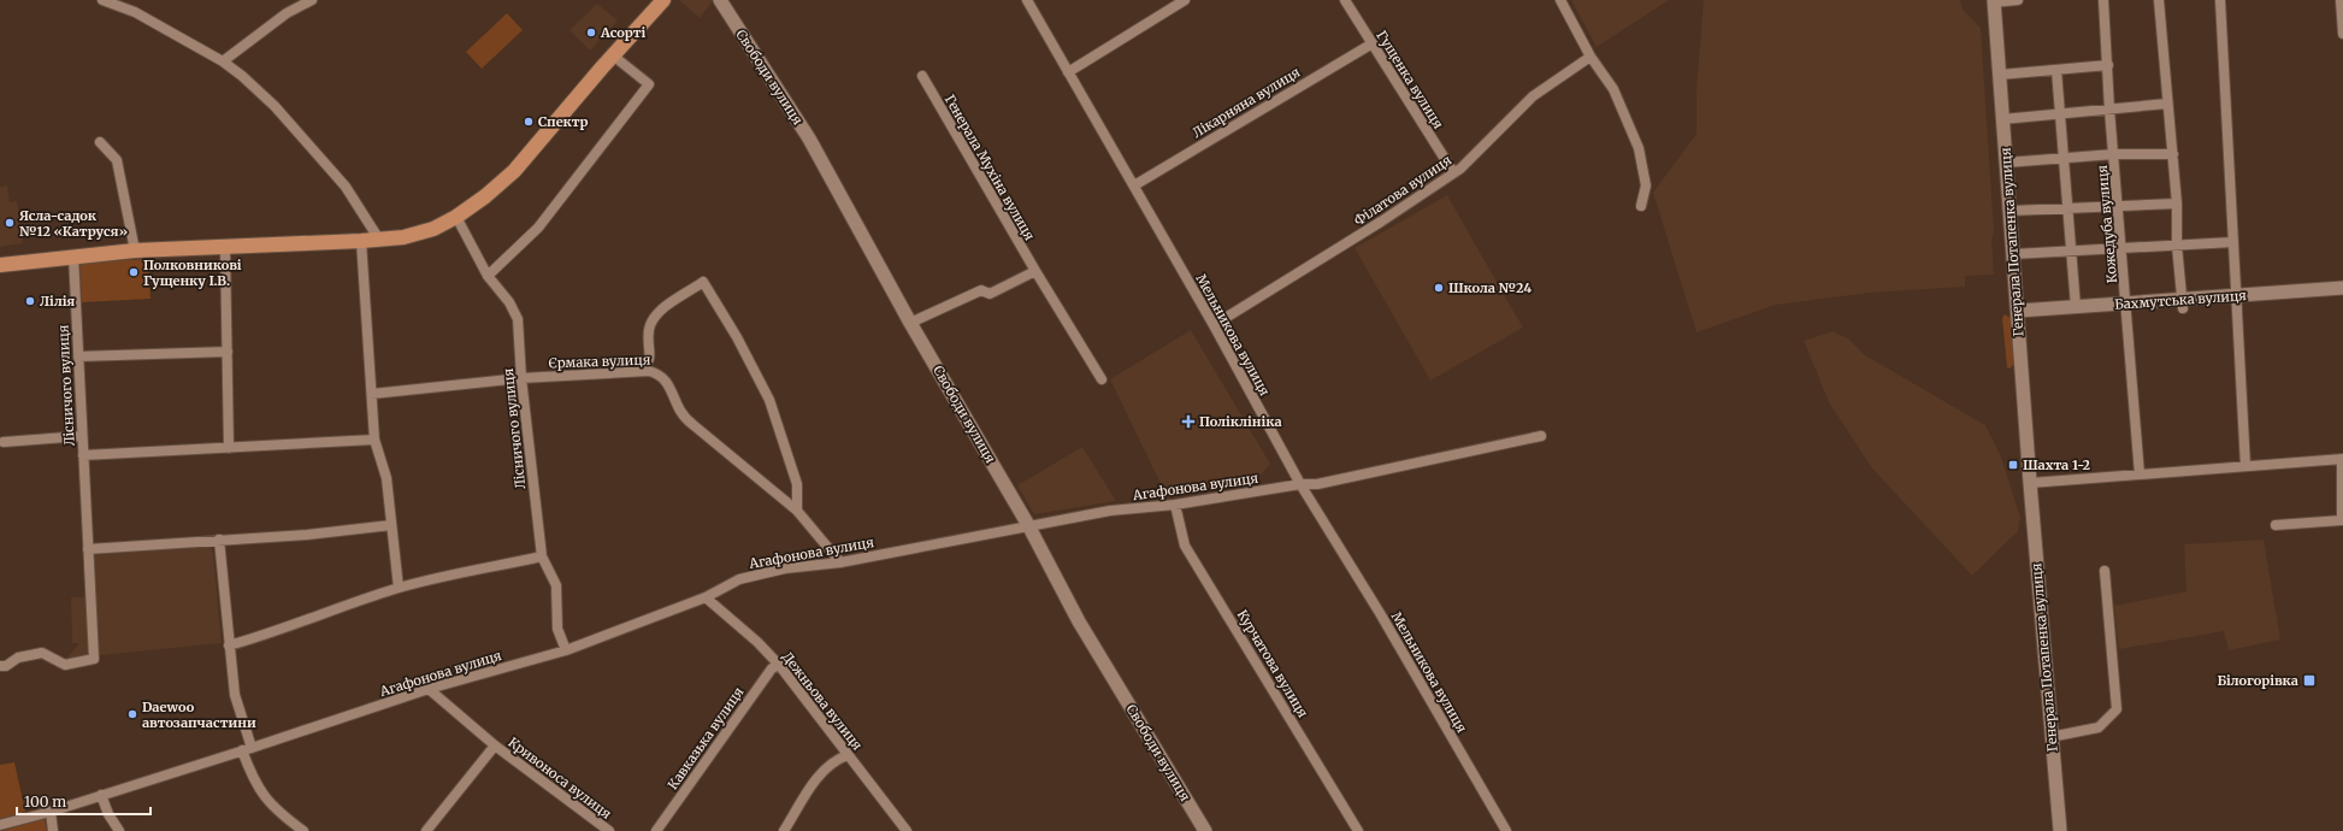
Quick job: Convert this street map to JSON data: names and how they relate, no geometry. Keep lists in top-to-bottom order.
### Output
{
  "streets": {
    "main road": ["Свободи вулиця", "Генерала Потапенка вулиця", "Бахмутська вулиця"],
    "street": [
      "Гущенка вулиця",
      "Лікарняна вулиця",
      "Генерала Мухіна вулиця",
      "Філатова вулиця",
      "Кожедуба вулиця",
      "Мельникова вулиця",
      "Єрмака вулиця",
      "Лісничого вулиця",
      "Агафонова вулиця",
      "Курчатова вулиця",
      "Дежньова вулиця",
      "Кавказька вулиця",
      "Кривоноса вулиця"
    ]
  },
  "crossings": [
    ["Свободи вулиця", "Агафонова вулиця"],
    ["Гущенка вулиця", "Лікарняна вулиця"],
    ["Гущенка вулиця", "Філатова вулиця"],
    ["Лікарняна вулиця", "Мельникова вулиця"],
    ["Філатова вулиця", "Мельникова вулиця"],
    ["Кожедуба вулиця", "Бахмутська вулиця"],
    ["Генерала Потапенка вулиця", "Бахмутська вулиця"],
    ["Мельникова вулиця", "Агафонова вулиця"],
    ["Єрмака вулиця", "Лісничого вулиця"],
    ["Єрмака вулиця", "Агафонова вулиця"],
    ["Лісничого вулиця", "Агафонова вулиця"],
    ["Агафонова вулиця", "Курчатова вулиця"],
    ["Агафонова вулиця", "Дежньова вулиця"],
    ["Агафонова вулиця", "Кривоноса вулиця"],
    ["Дежньова вулиця", "Кавказька вулиця"]
  ],
  "places": {
    "other": [
      "Асорті",
      "Спектр",
      "Ясла-садок №12 «Катруся»",
      "Полковникові Гущенку І.В.",
      "Школа №24",
      "Лілія",
      "Daewoo автозапчастини"
    ],
    "health": ["Поліклініка"],
    "transit": ["Шахта 1-2", "Білогорівка"]
  },
  "scale_bar": "100 m"
}
